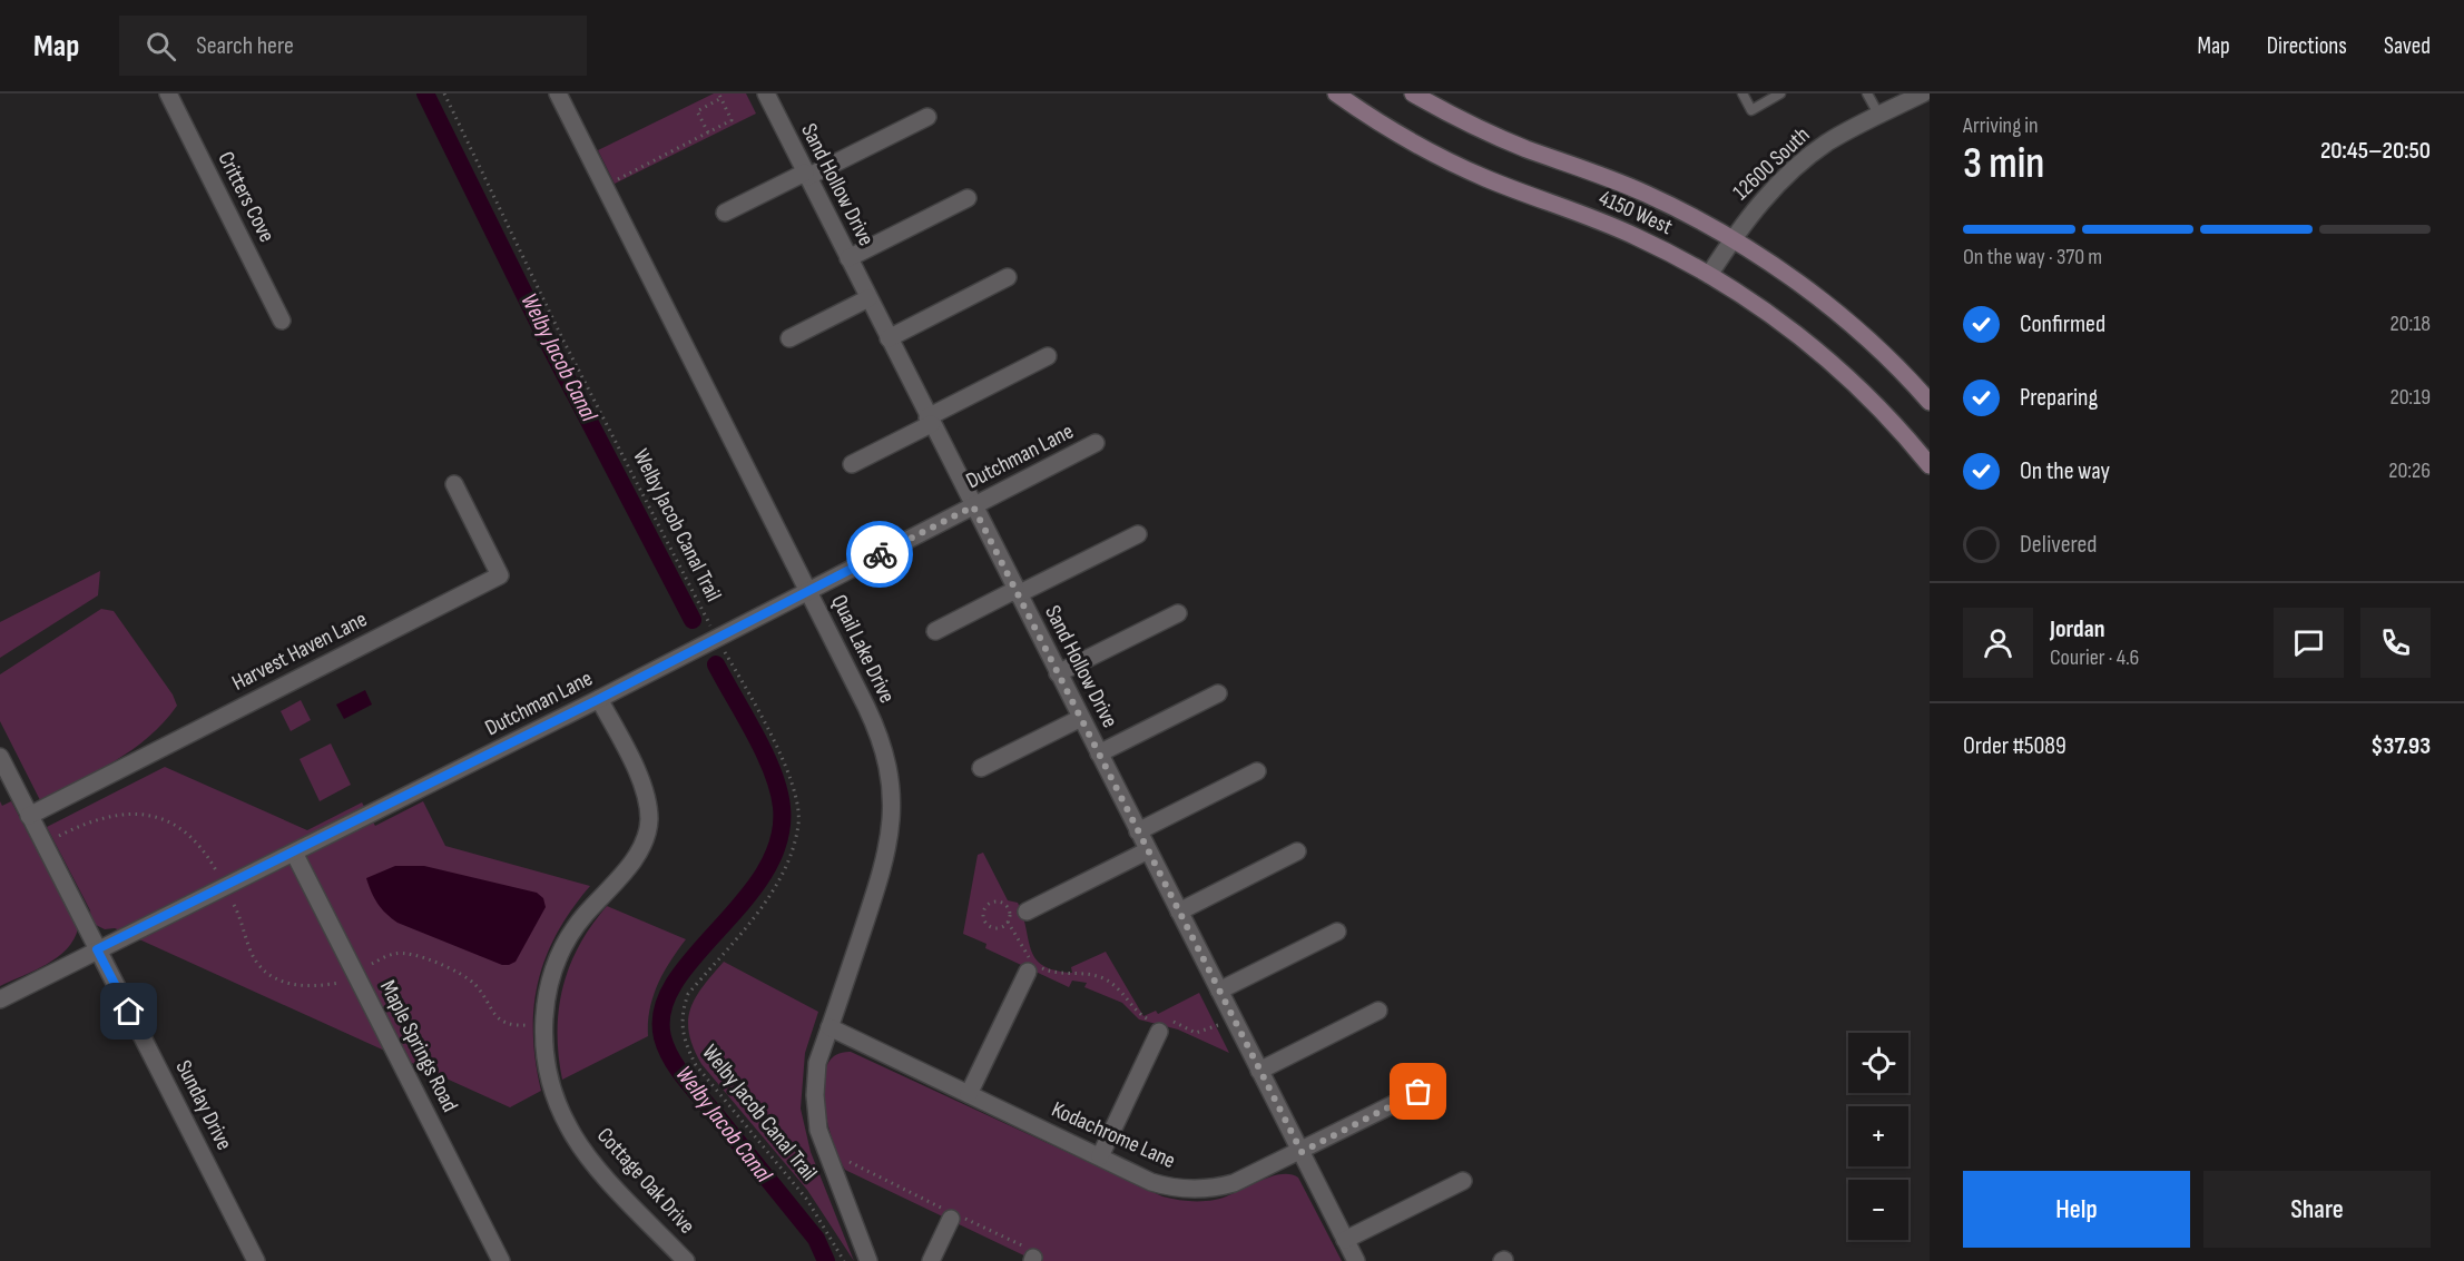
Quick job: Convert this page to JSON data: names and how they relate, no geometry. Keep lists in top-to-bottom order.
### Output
{
  "streets": {
    "street": [
      "12600 South",
      "Sand Hollow Drive",
      "Critters Cove",
      "4150 West",
      "Dutchman Lane",
      "Quail Lake Drive",
      "Harvest Haven Lane",
      "Maple Springs Road",
      "Sunday Drive",
      "Kodachrome Lane",
      "Cottage Oak Drive"
    ],
    "path": ["Welby Jacob Canal Trail"]
  },
  "crossings": [
    ["12600 South", "4150 West"],
    ["Sand Hollow Drive", "Dutchman Lane"],
    ["Sand Hollow Drive", "Kodachrome Lane"],
    ["Dutchman Lane", "Welby Jacob Canal Trail"],
    ["Dutchman Lane", "Quail Lake Drive"],
    ["Dutchman Lane", "Maple Springs Road"],
    ["Dutchman Lane", "Sunday Drive"],
    ["Dutchman Lane", "Cottage Oak Drive"],
    ["Quail Lake Drive", "Kodachrome Lane"],
    ["Harvest Haven Lane", "Sunday Drive"]
  ],
  "water": ["Welby Jacob Canal"],
  "page": {
    "header": "Map",
    "search": "Search here",
    "nav": ["Map", "Directions", "Saved"],
    "heading": ["3 min", "Arriving in", "20:45–20:50"],
    "panel": [
      "Jordan",
      "Courier · 4.6",
      "Order #5089",
      "$37.93"
    ],
    "bar": "On the way · 370 m",
    "list": [
      ["Confirmed", "20:18"],
      ["Preparing", "20:19"],
      ["On the way", "20:26"],
      "Delivered"
    ],
    "map_buttons": ["+", "−"],
    "buttons": ["Help", "Share"]
  }
}
